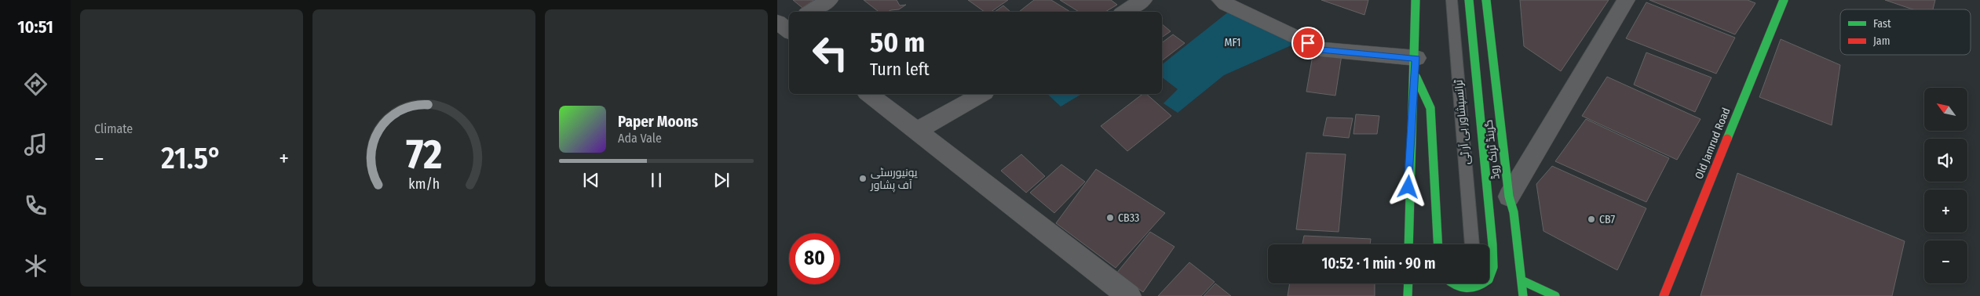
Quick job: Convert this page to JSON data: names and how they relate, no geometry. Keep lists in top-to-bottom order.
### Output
{
  "streets": {
    "main road": ["Old Jamrud Road", "گرینڈ ٹرنک روڈ"],
    "lane": ["ٹرانسپشاور بی آر ٹی"]
  },
  "parks": ["MF1"],
  "places": ["یونیورسٹی آف پشاور", "CB33", "CB7"],
  "legend": ["Fast", "Jam"],
  "north": "top left",
  "page": {
    "tabs": "10:51",
    "tile": "Climate",
    "turn": ["50 m", "Turn left"],
    "map_buttons": ["+", "−"],
    "song": ["Paper Moons", "Ada Vale"],
    "heat": ["−", "21.5°", "+"],
    "limit": "80",
    "trip": "10:52 · 1 min · 90 m",
    "gauge": ["72", "km/h"]
  }
}
